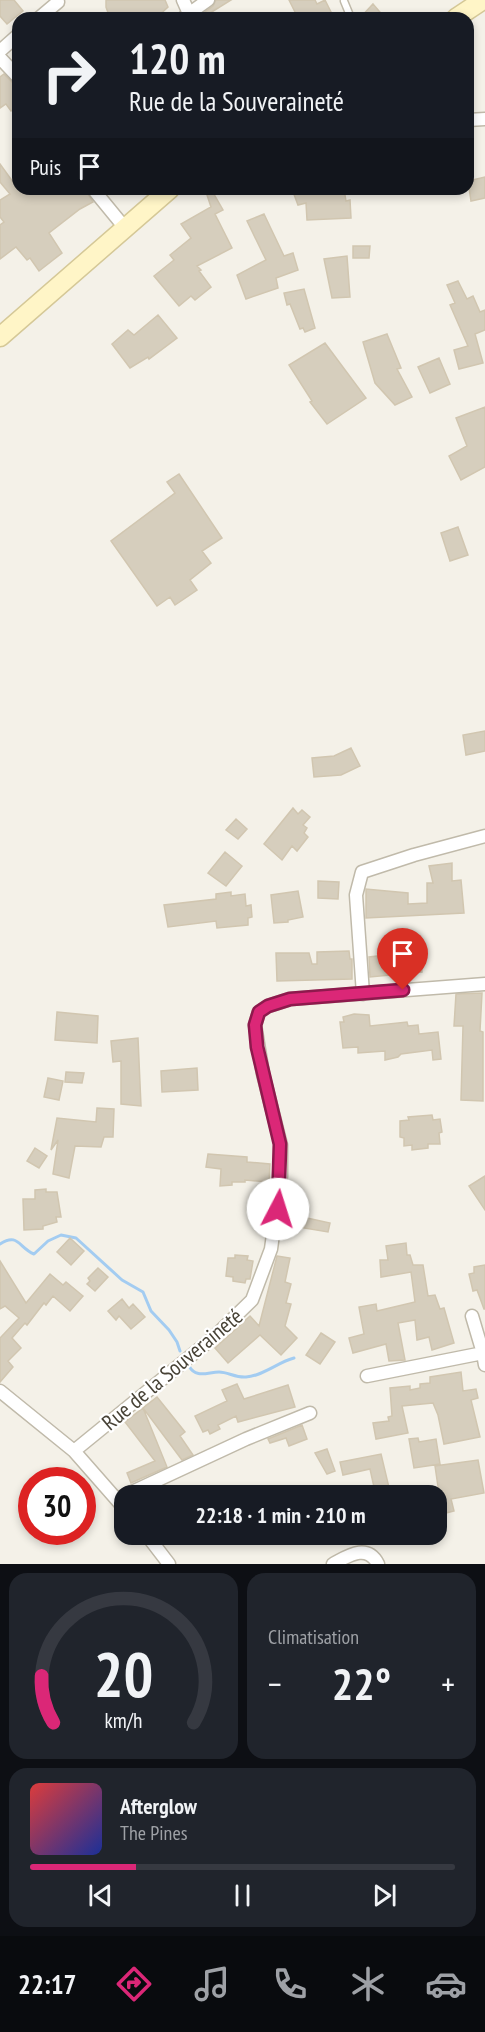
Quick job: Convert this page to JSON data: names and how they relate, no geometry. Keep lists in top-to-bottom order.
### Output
{
  "streets": {
    "street": ["Rue de la Souveraineté"]
  },
  "page": {
    "turn": ["120 m", "Rue de la Souveraineté"],
    "then": "Puis",
    "limit": "30",
    "trip": "22:18 · 1 min · 210 m",
    "tile": "Climatisation",
    "heat": ["−", "22°", "+"],
    "song": ["Afterglow", "The Pines"],
    "tabs": "22:17",
    "gauge": ["20", "km/h"]
  }
}
